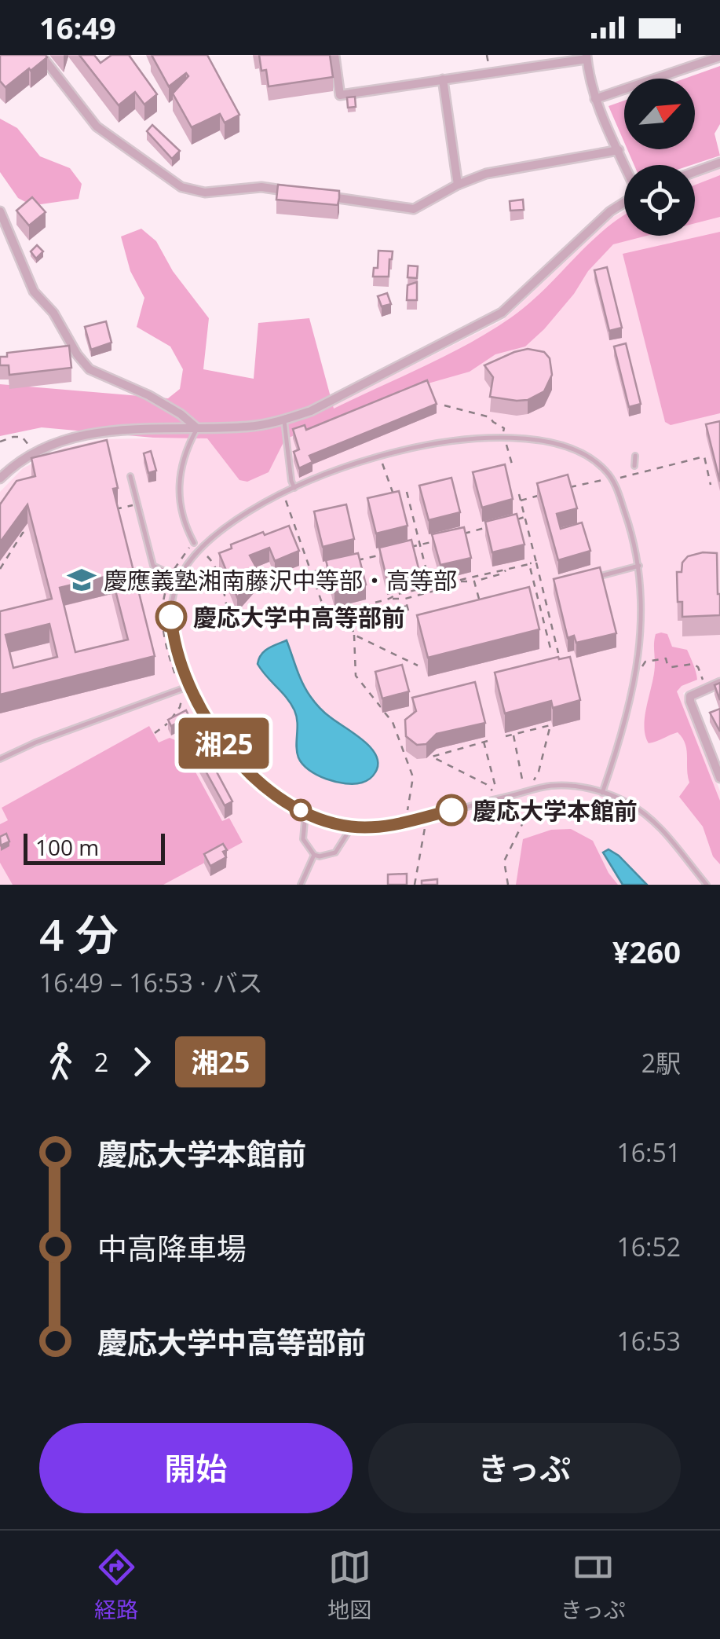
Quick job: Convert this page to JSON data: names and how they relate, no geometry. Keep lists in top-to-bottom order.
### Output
{
  "places": {
    "school or university": ["慶應義塾湘南藤沢中等部・高等部"],
    "other": ["慶応大学中高等部前", "慶応大学本館前"]
  },
  "lines": ["bus line 湘25"],
  "scale_bar": "100 m",
  "north": "top right",
  "page": {
    "status": "16:49",
    "on_map": "湘25",
    "scale": "100 m",
    "heading": ["4 分", "16:49 – 16:53 · バス", "¥260"],
    "legs": ["2", "湘25", "2駅"],
    "list": [
      {
        "name": "慶応大学本館前",
        "value": "16:51"
      },
      {
        "name": "中高降車場",
        "value": "16:52"
      },
      {
        "name": "慶応大学中高等部前",
        "value": "16:53"
      }
    ],
    "buttons": ["開始", "きっぷ"],
    "tabs": ["経路", "地図", "きっぷ"]
  }
}
